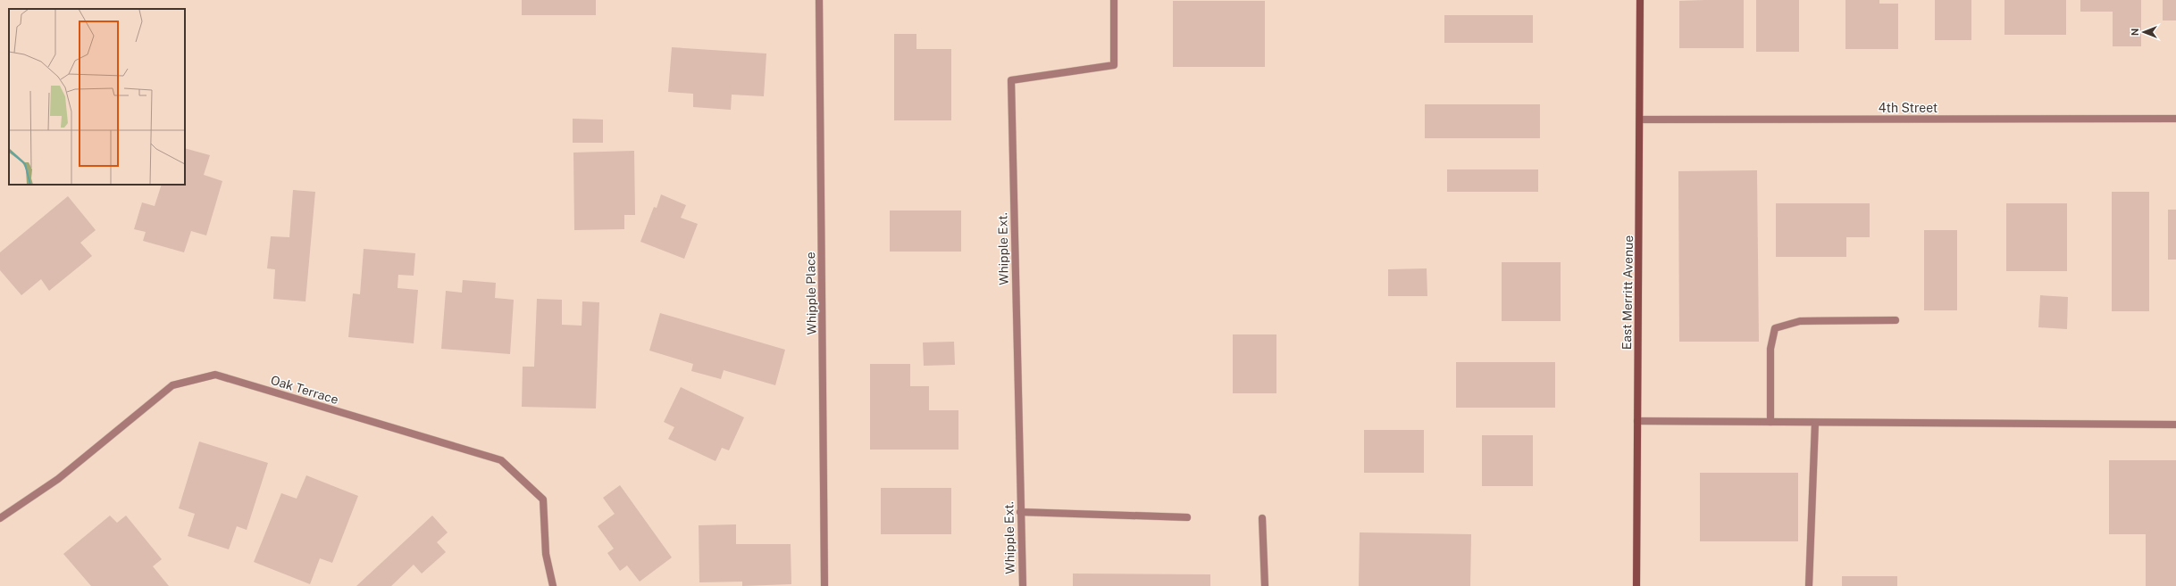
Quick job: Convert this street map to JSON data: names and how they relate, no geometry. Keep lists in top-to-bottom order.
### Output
{
  "streets": {
    "street": [
      "4th Street",
      "Whipple Ext.",
      "East Merritt Avenue",
      "Whipple Place",
      "Oak Terrace"
    ]
  },
  "crossings": [
    ["4th Street", "East Merritt Avenue"]
  ],
  "north": "left"
}
